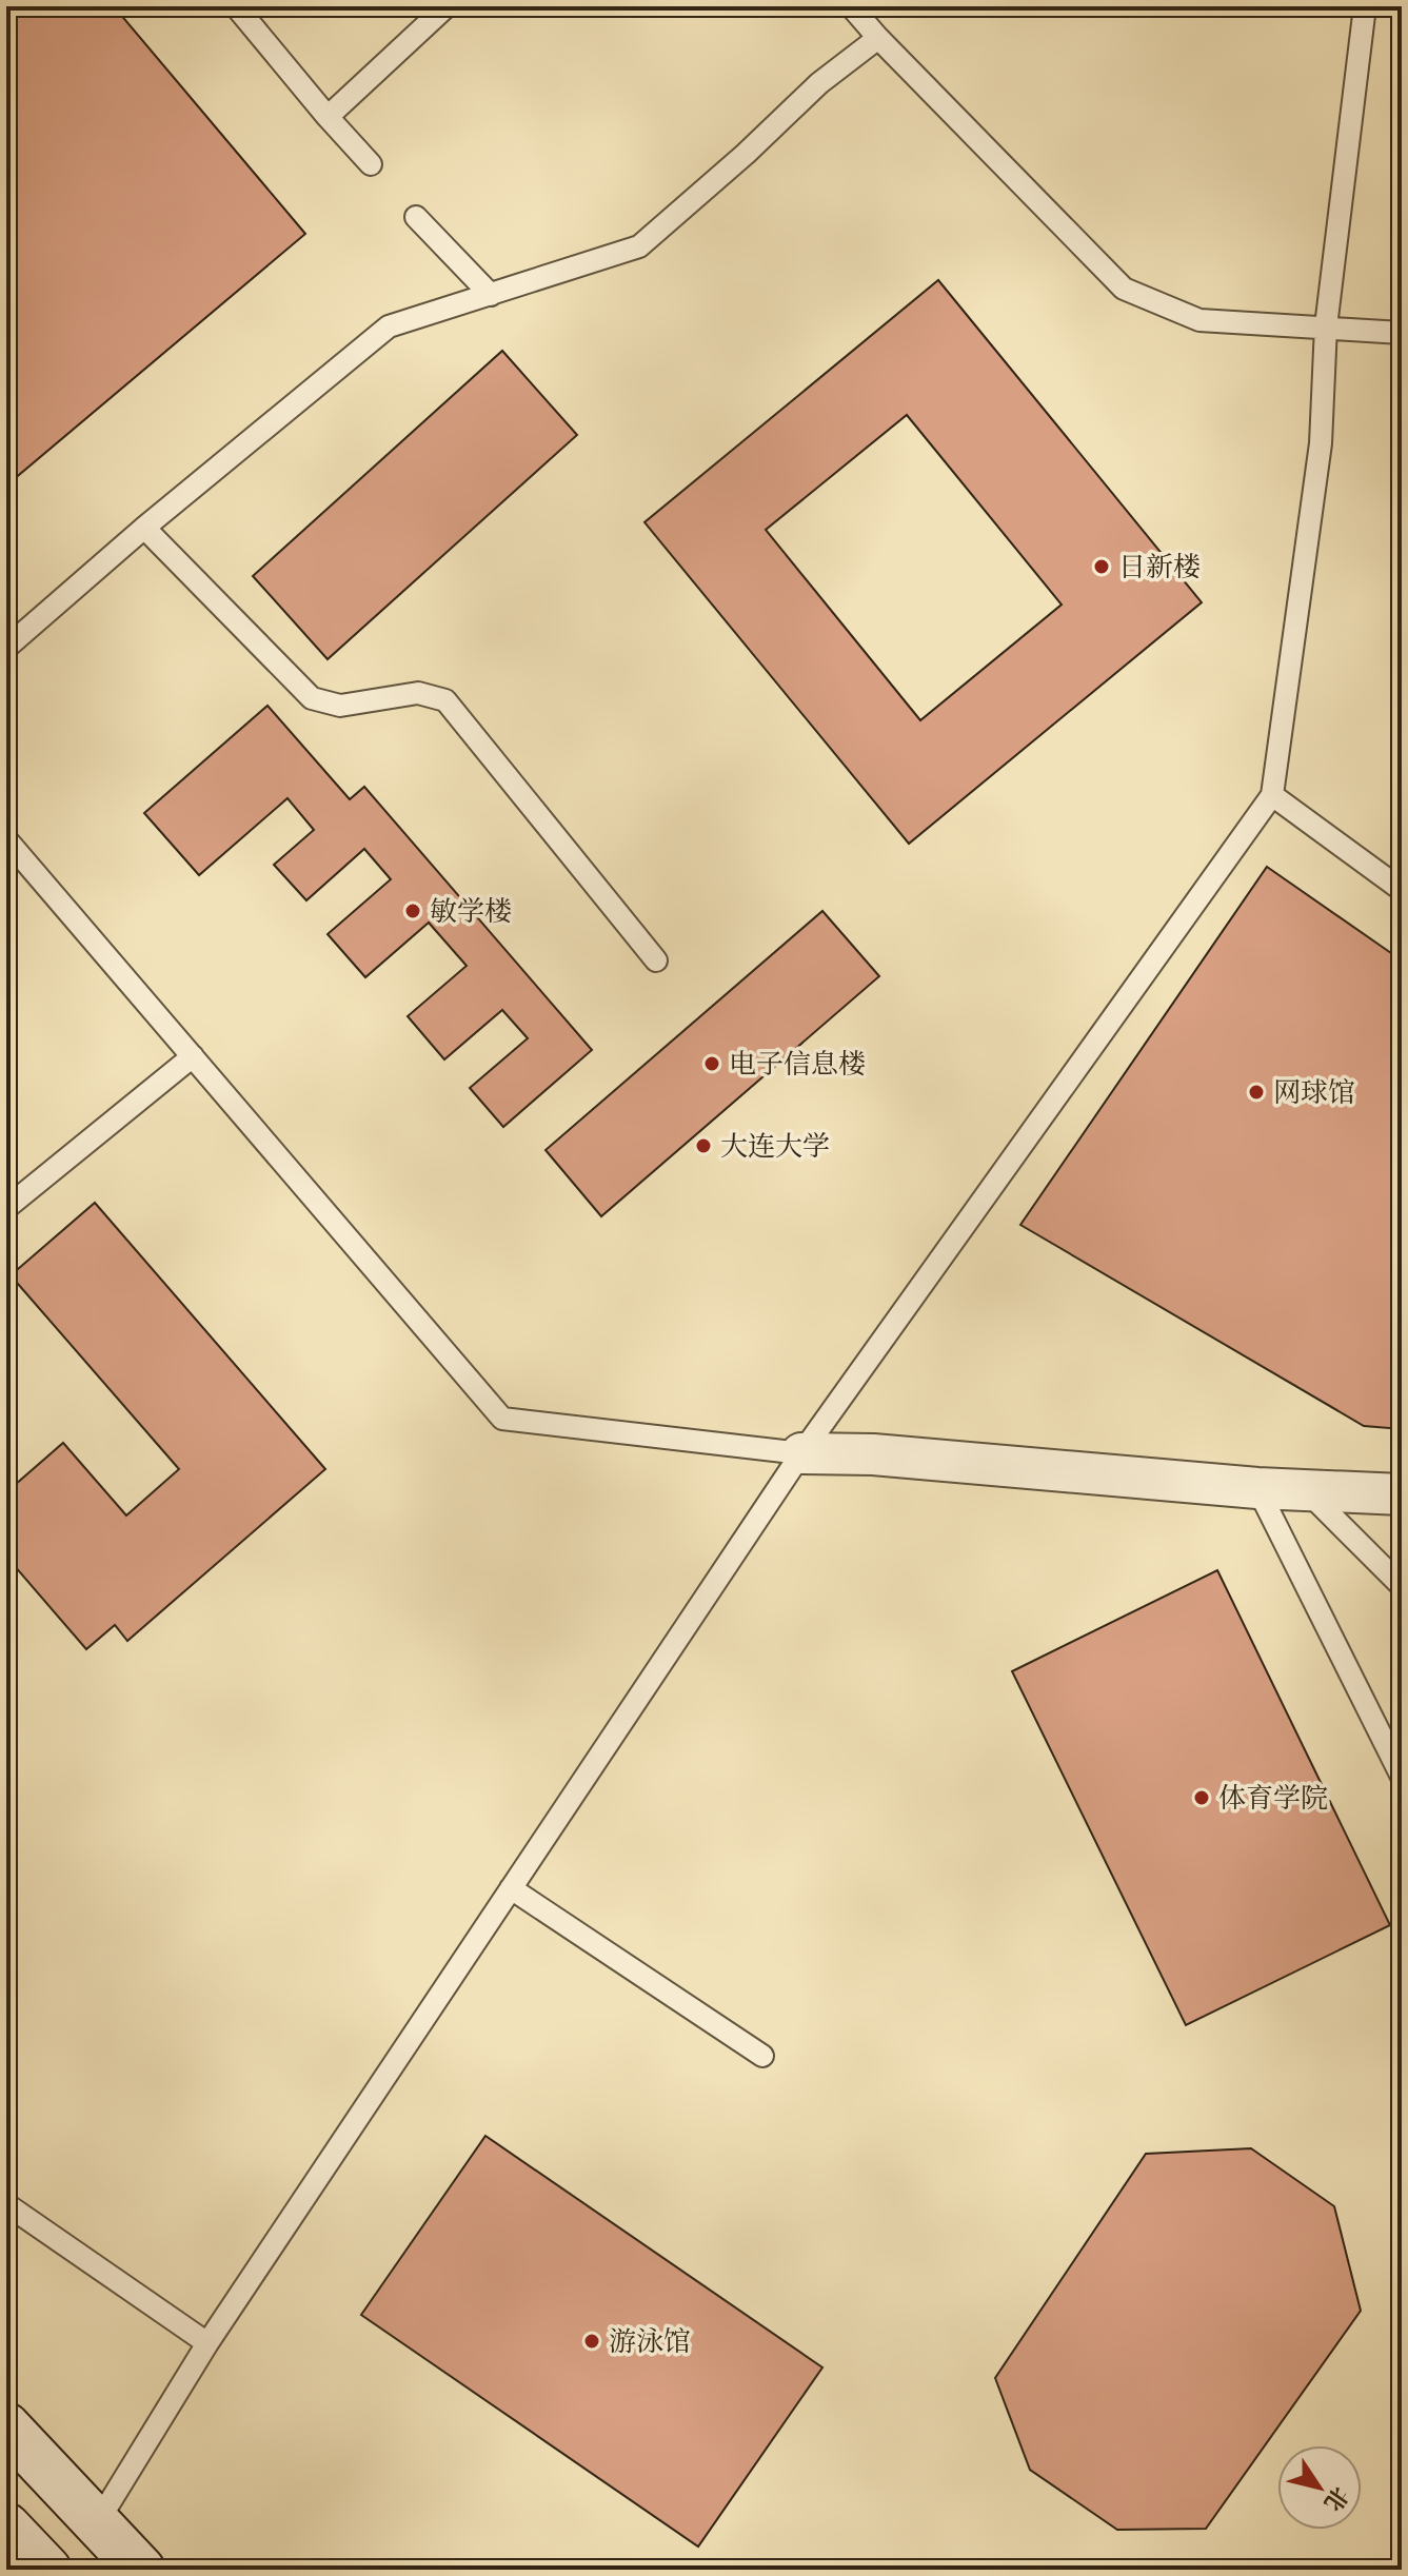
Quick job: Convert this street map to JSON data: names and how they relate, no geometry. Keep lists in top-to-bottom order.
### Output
{
  "places": [
    "日新楼",
    "敏学楼",
    "电子信息楼",
    "网球馆",
    "大连大学",
    "体育学院",
    "游泳馆"
  ],
  "north": "bottom right"
}
